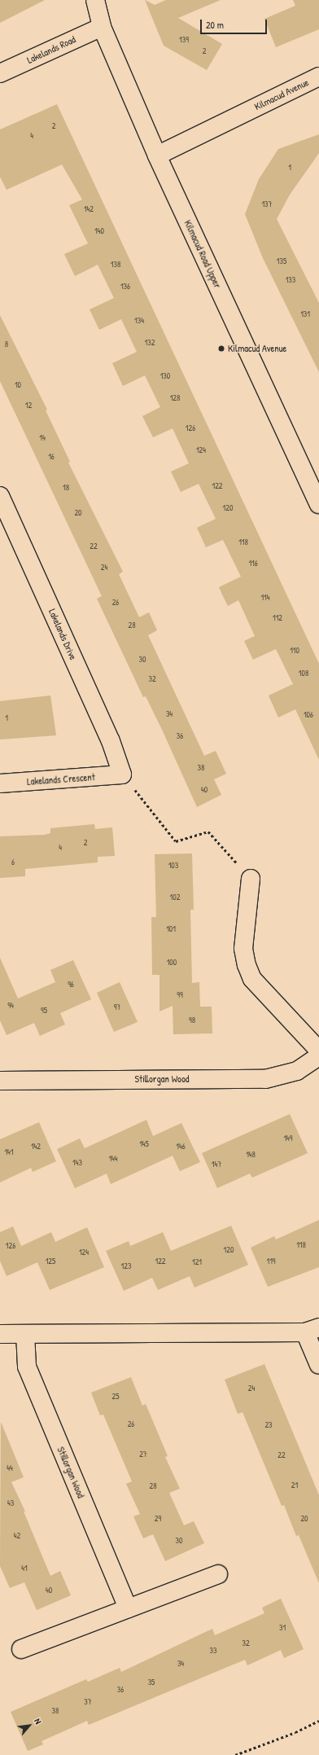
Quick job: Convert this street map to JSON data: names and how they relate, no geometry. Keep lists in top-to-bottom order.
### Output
{
  "streets": {
    "street": [
      "Lakelands Road",
      "Kilmacud Avenue",
      "Kilmacud Road Upper",
      "Lakelands Drive",
      "Lakelands Crescent",
      "Stillorgan Wood"
    ]
  },
  "crossings": [
    ["Lakelands Road", "Kilmacud Road Upper"],
    ["Kilmacud Avenue", "Kilmacud Road Upper"],
    ["Lakelands Drive", "Lakelands Crescent"]
  ],
  "places": ["Kilmacud Avenue"],
  "house_numbers": [
    "139",
    "2",
    "2",
    "4",
    "1",
    "137",
    "142",
    "140",
    "135",
    "138",
    "133",
    "136",
    "131",
    "134",
    "132",
    "8",
    "130",
    "10",
    "128",
    "12",
    "126",
    "14",
    "124",
    "16",
    "122",
    "18",
    "120",
    "20",
    "118",
    "22",
    "116",
    "24",
    "114",
    "26",
    "112",
    "28",
    "110",
    "30",
    "108",
    "32",
    "34",
    "106",
    "1",
    "36",
    "38",
    "40",
    "2",
    "4",
    "6",
    "103",
    "102",
    "101",
    "100",
    "96",
    "99",
    "94",
    "97",
    "95",
    "98",
    "149",
    "145",
    "142",
    "146",
    "141",
    "148",
    "144",
    "143",
    "147",
    "118",
    "126",
    "120",
    "124",
    "125",
    "122",
    "119",
    "121",
    "123",
    "24",
    "25",
    "26",
    "23",
    "27",
    "22",
    "44",
    "21",
    "28",
    "43",
    "29",
    "20",
    "42",
    "30",
    "41",
    "40",
    "31",
    "32",
    "33",
    "34",
    "35",
    "36",
    "37",
    "38"
  ],
  "scale_bar": "20 m",
  "north": "top right"
}
